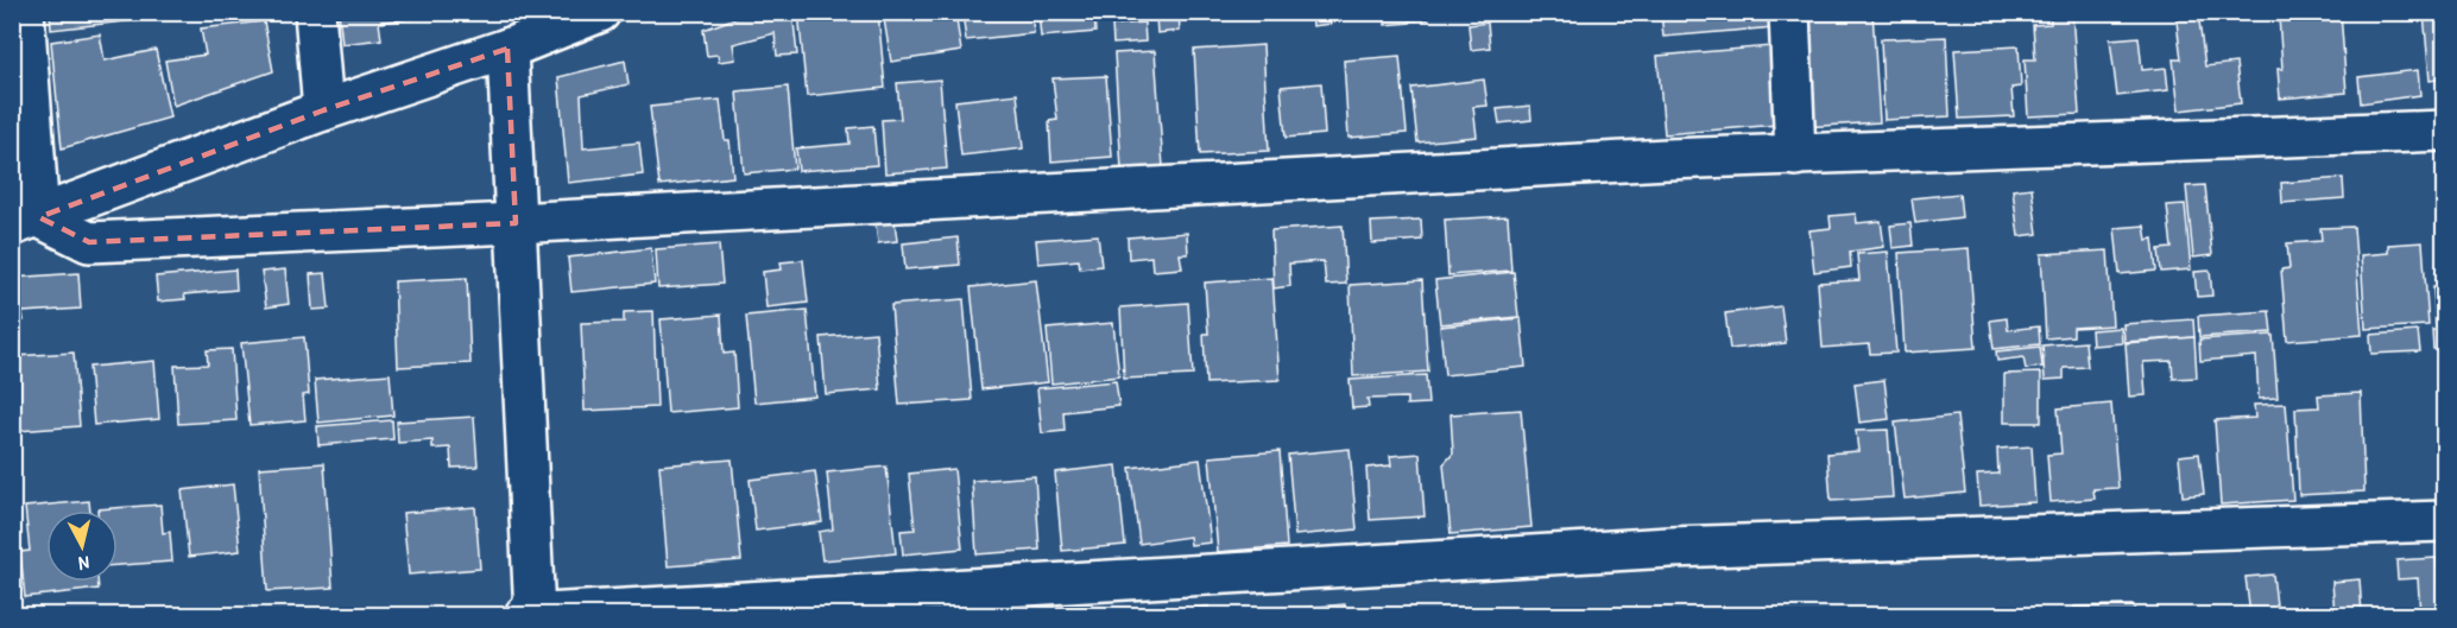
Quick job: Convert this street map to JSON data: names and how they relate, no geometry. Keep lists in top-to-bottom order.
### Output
{
  "north": "bottom"
}
